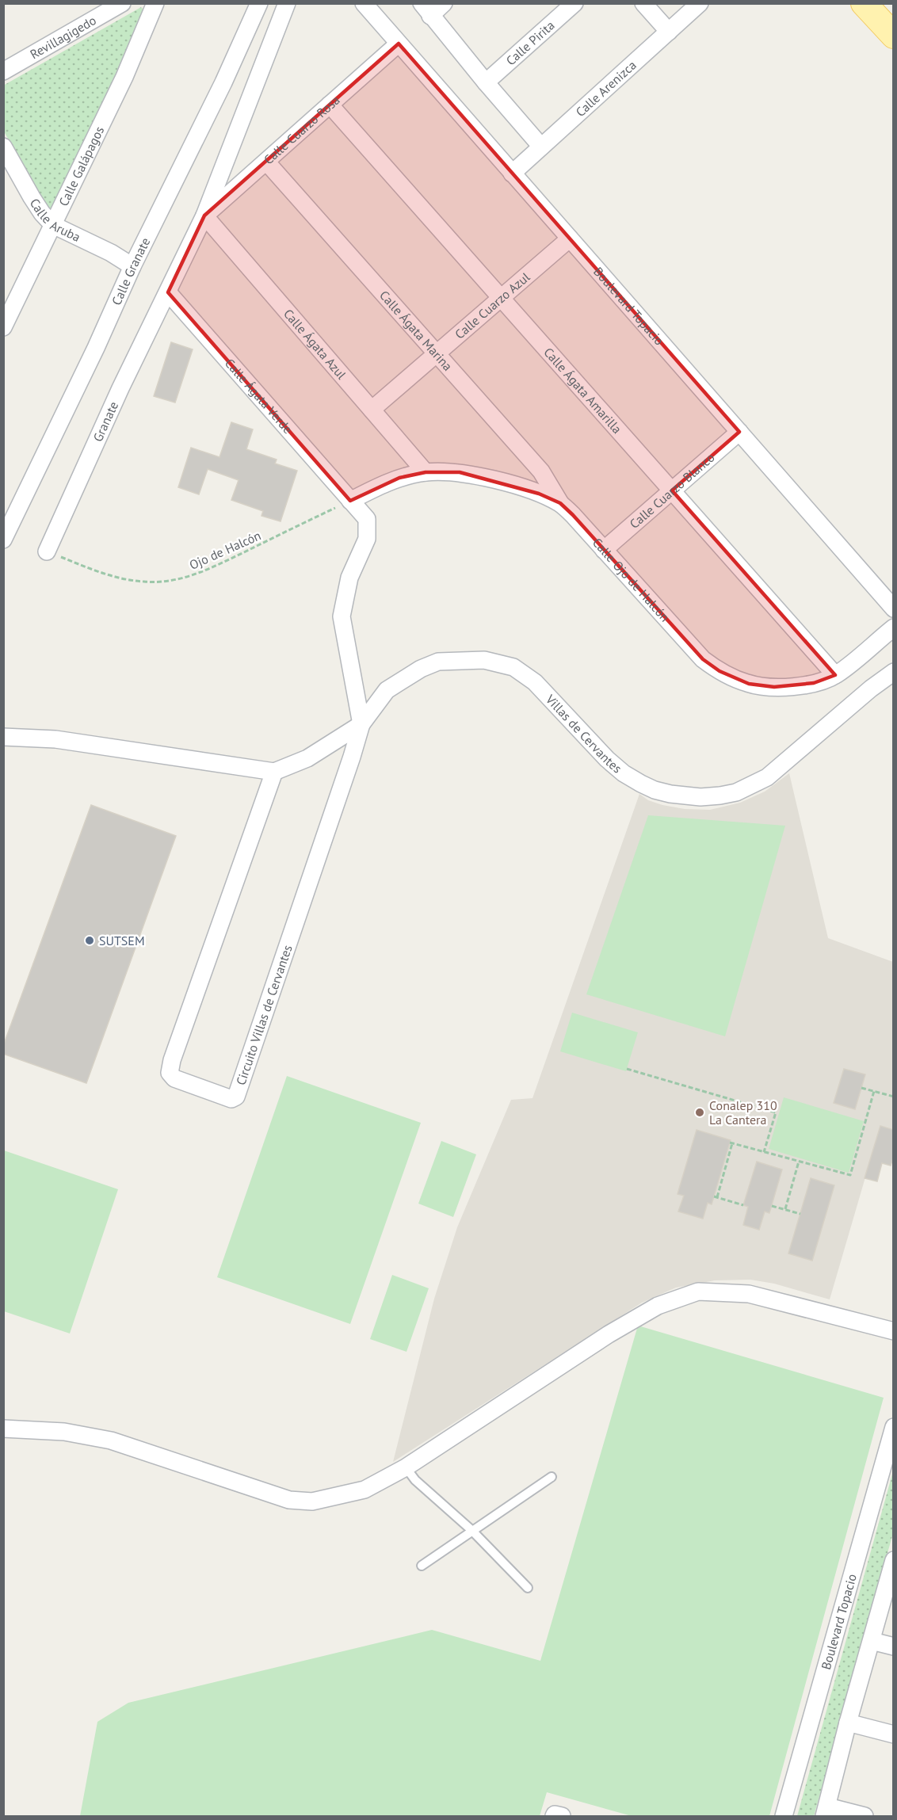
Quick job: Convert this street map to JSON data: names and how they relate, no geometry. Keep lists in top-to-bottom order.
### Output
{
  "streets": {
    "street": [
      "Revillagigedo",
      "Calle Pirita",
      "Calle Arenizca",
      "Calle Cuarzo Rosa",
      "Calle Galápagos",
      "Calle Aruba",
      "Calle Granate",
      "Calle Cuarzo Azul",
      "Boulevard Topacio",
      "Calle Ágata Marina",
      "Calle Ágata Azul",
      "Calle Ágata Amarilla",
      "Calle Ágata Verde",
      "Granate",
      "Calle Cuarzo Blanco",
      "Calle Ojo de Halcón",
      "Villas de Cervantes",
      "Circuito Villas de Cervantes"
    ],
    "path": ["Ojo de Halcón"]
  },
  "crossings": [
    ["Calle Arenizca", "Boulevard Topacio"],
    ["Calle Cuarzo Rosa", "Boulevard Topacio"],
    ["Calle Cuarzo Rosa", "Calle Ágata Marina"],
    ["Calle Cuarzo Rosa", "Calle Ágata Azul"],
    ["Calle Cuarzo Rosa", "Calle Ágata Amarilla"],
    ["Calle Galápagos", "Calle Aruba"],
    ["Calle Aruba", "Calle Granate"],
    ["Calle Cuarzo Azul", "Boulevard Topacio"],
    ["Calle Cuarzo Azul", "Calle Ágata Marina"],
    ["Calle Cuarzo Azul", "Calle Ágata Azul"],
    ["Calle Cuarzo Azul", "Calle Ágata Amarilla"],
    ["Boulevard Topacio", "Calle Cuarzo Blanco"],
    ["Calle Ágata Marina", "Calle Ojo de Halcón"],
    ["Calle Ágata Azul", "Calle Ojo de Halcón"],
    ["Calle Ágata Amarilla", "Calle Cuarzo Blanco"],
    ["Calle Ágata Amarilla", "Calle Ojo de Halcón"],
    ["Calle Ágata Verde", "Granate"],
    ["Calle Ágata Verde", "Ojo de Halcón"],
    ["Calle Ágata Verde", "Calle Ojo de Halcón"],
    ["Calle Ágata Verde", "Villas de Cervantes"],
    ["Calle Ágata Verde", "Circuito Villas de Cervantes"],
    ["Granate", "Ojo de Halcón"],
    ["Calle Cuarzo Blanco", "Calle Ojo de Halcón"],
    ["Ojo de Halcón", "Calle Ojo de Halcón"],
    ["Villas de Cervantes", "Circuito Villas de Cervantes"]
  ],
  "places": ["SUTSEM", "Conalep 310 La Cantera"]
}
